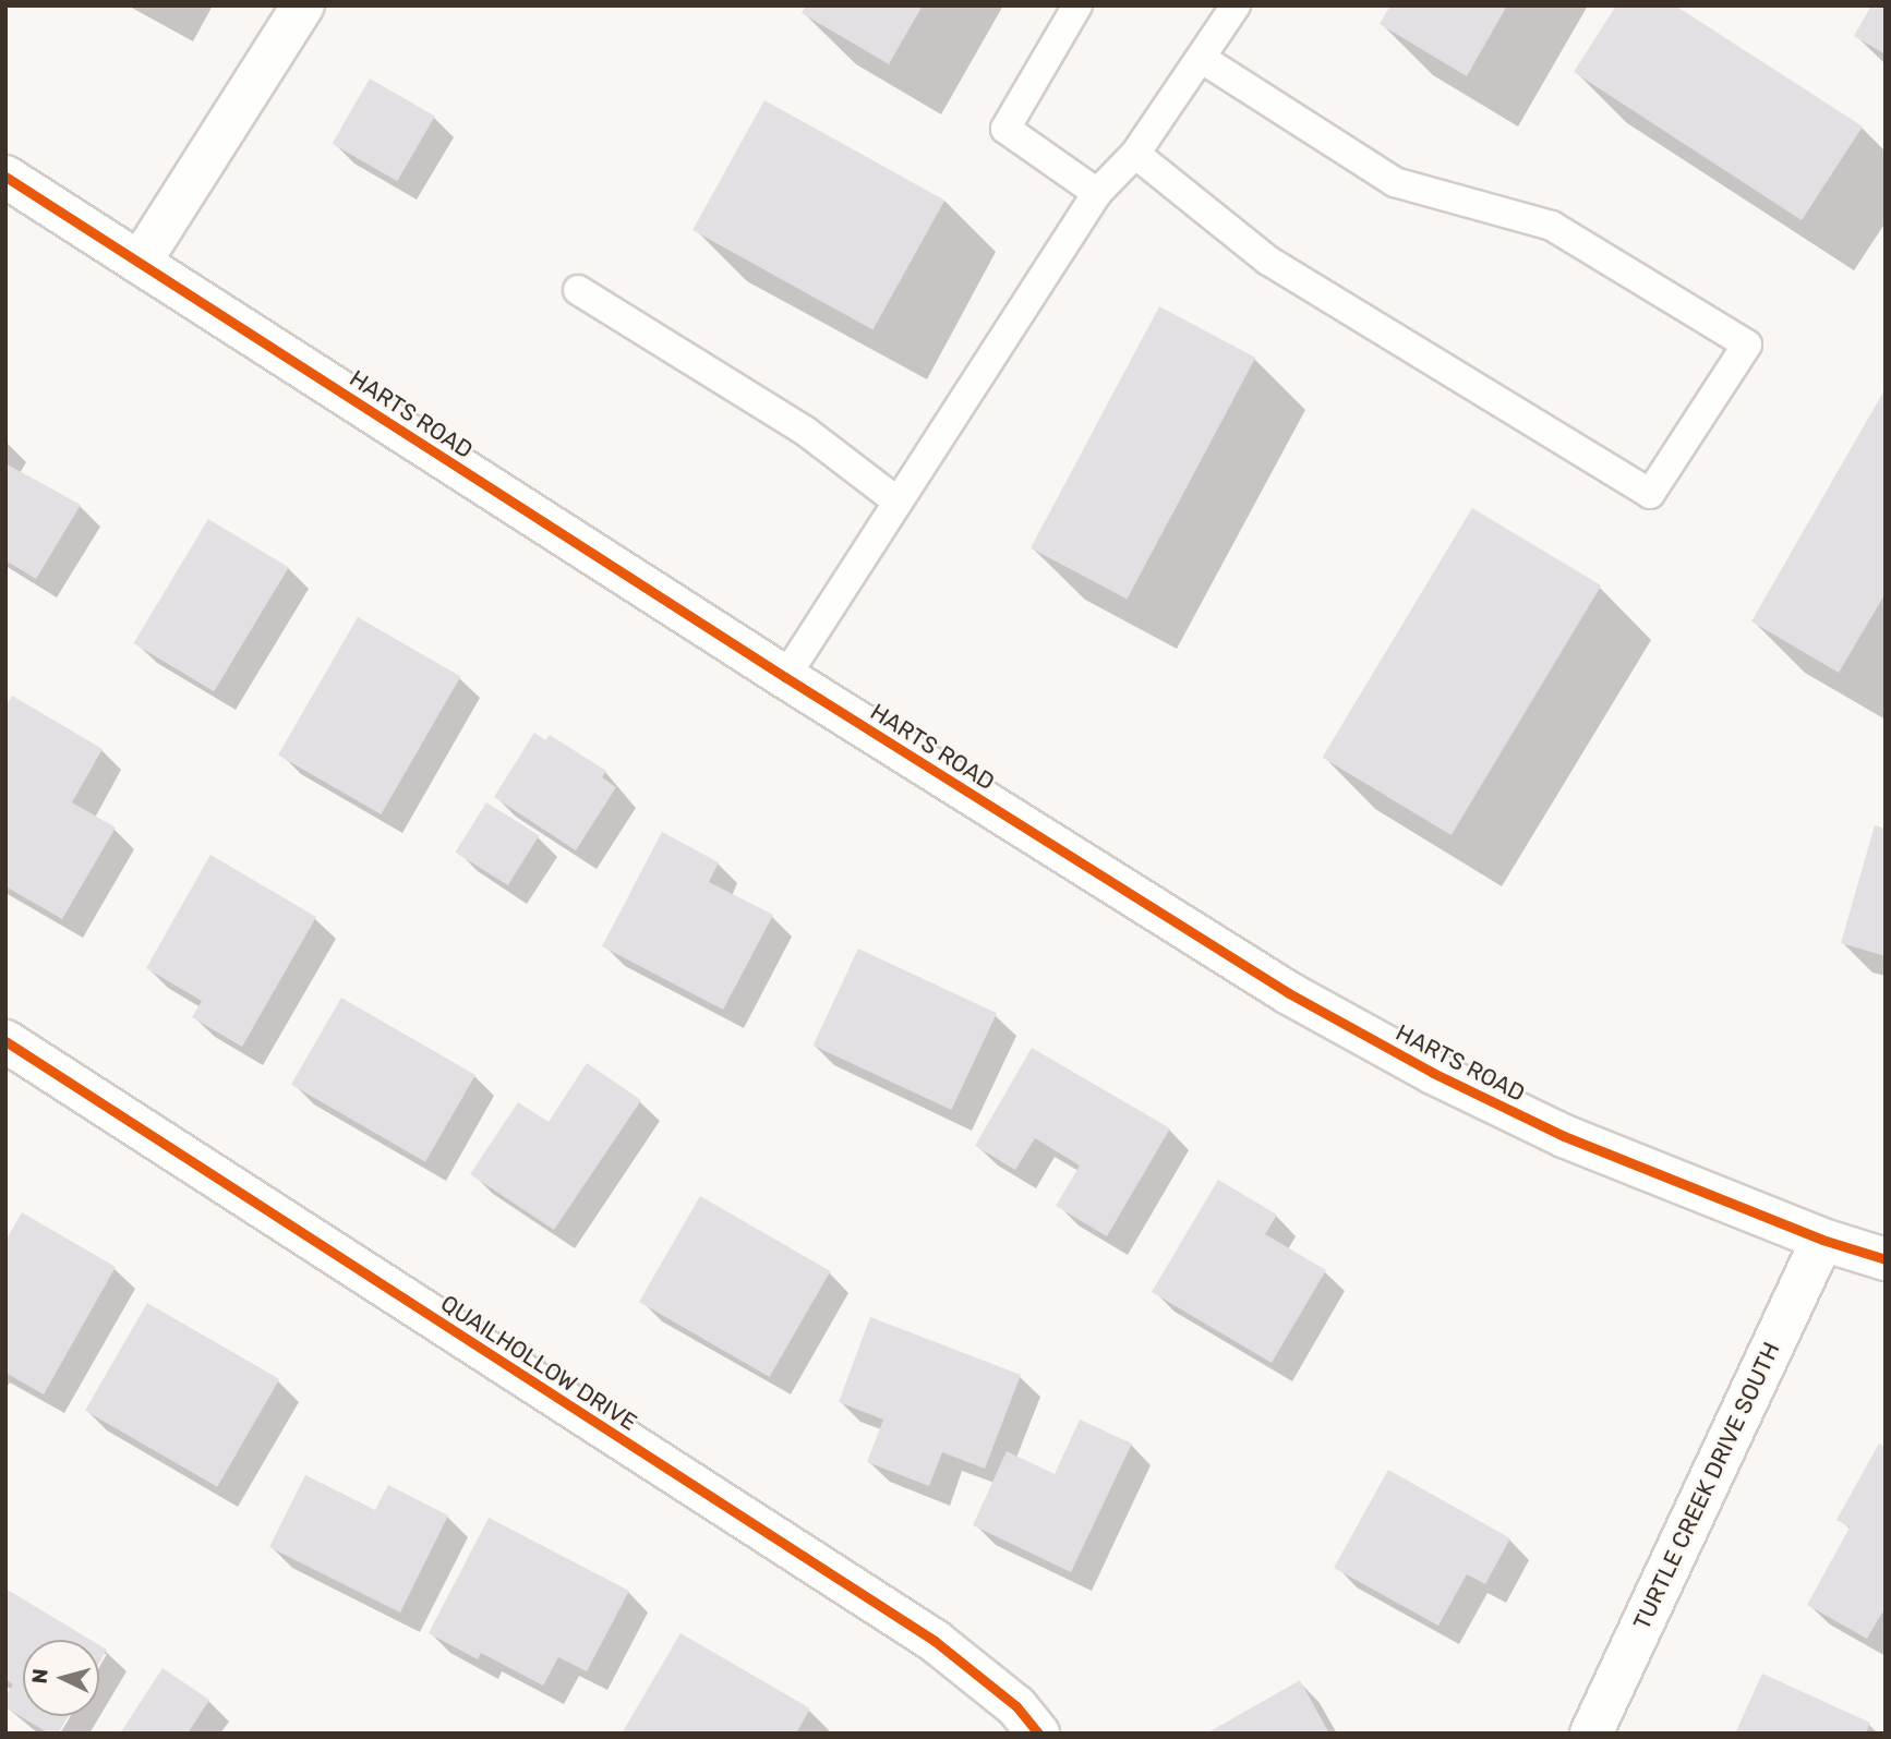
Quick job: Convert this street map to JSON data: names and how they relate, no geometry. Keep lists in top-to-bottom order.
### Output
{
  "streets": {
    "street": ["HARTS ROAD", "QUAILHOLLOW DRIVE", "TURTLE CREEK DRIVE SOUTH"]
  },
  "crossings": [
    ["HARTS ROAD", "TURTLE CREEK DRIVE SOUTH"]
  ],
  "north": "left"
}
